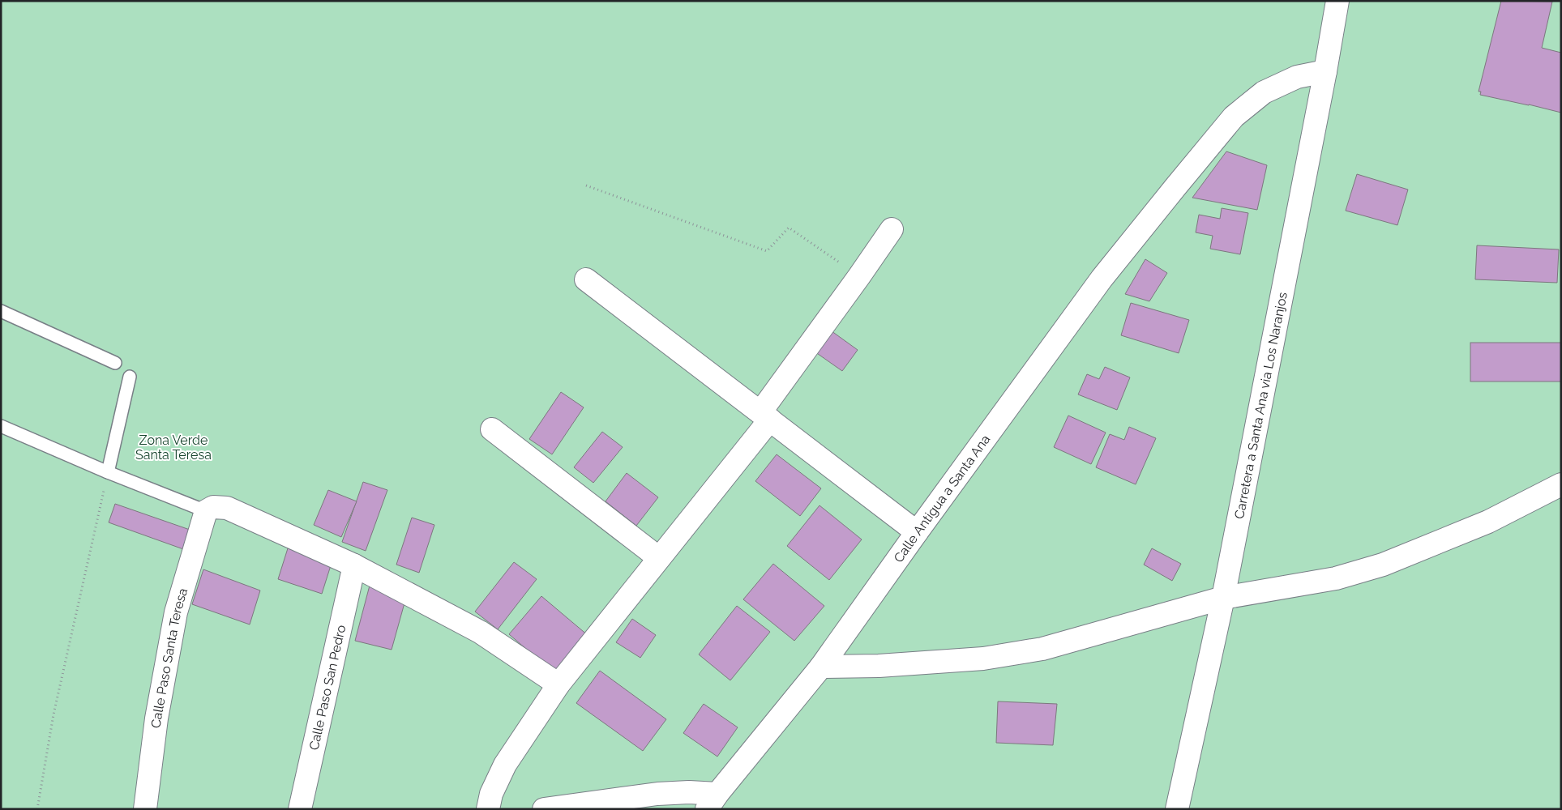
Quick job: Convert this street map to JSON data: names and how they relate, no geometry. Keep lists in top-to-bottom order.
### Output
{
  "streets": {
    "street": [
      "Carretera a Santa Ana via Los Naranjos",
      "Calle Antigua a Santa Ana",
      "Calle Paso Santa Teresa",
      "Calle Paso San Pedro"
    ]
  },
  "crossings": [
    ["Carretera a Santa Ana via Los Naranjos", "Calle Antigua a Santa Ana"]
  ],
  "parks": ["Zona Verde Santa Teresa"]
}
